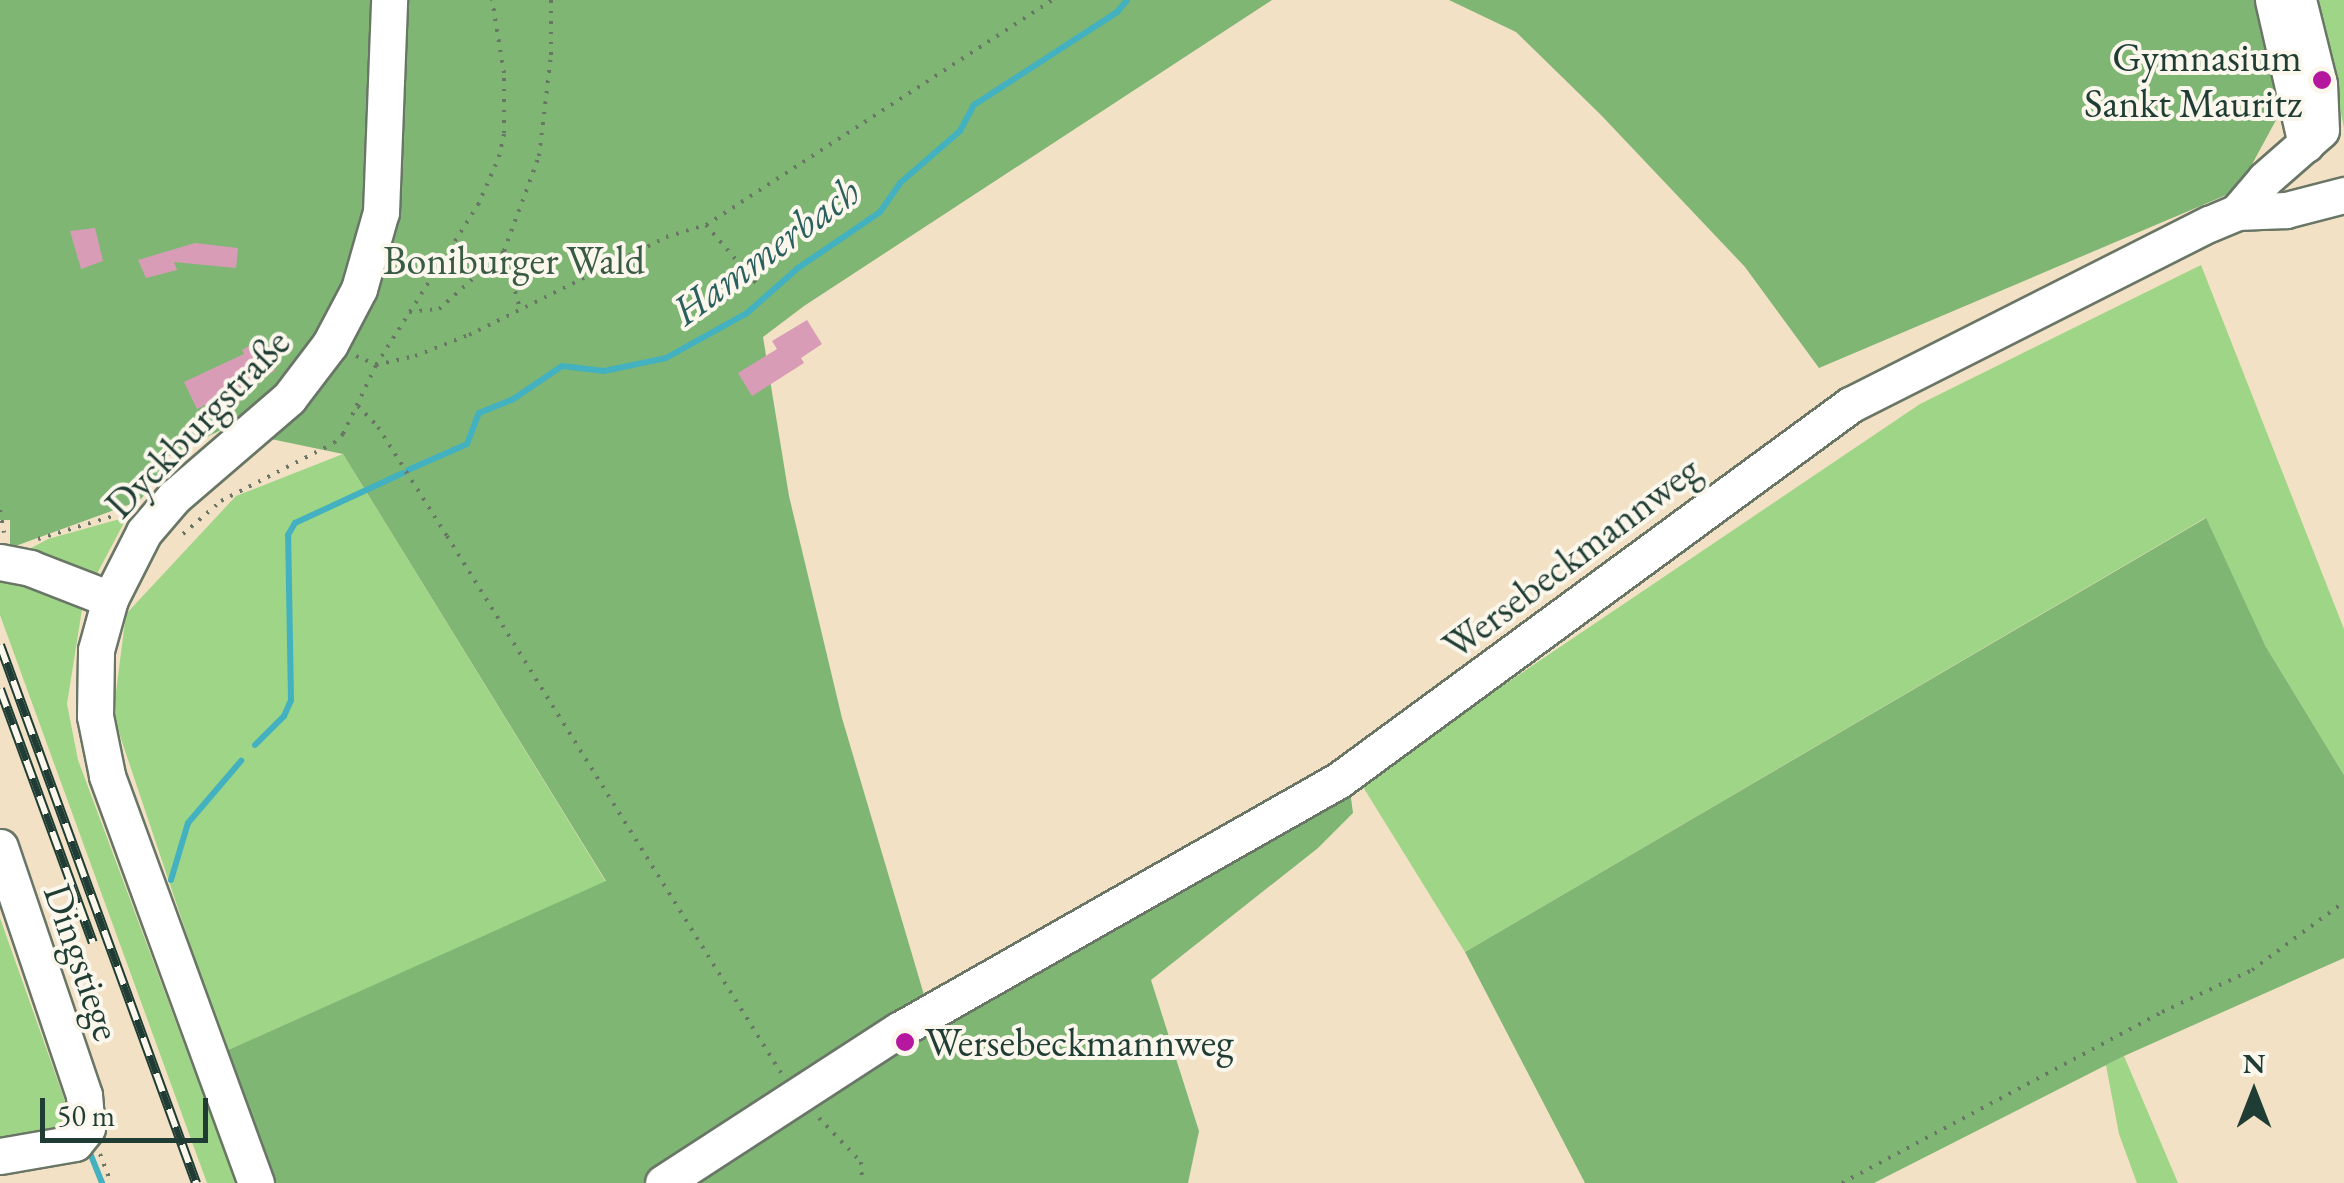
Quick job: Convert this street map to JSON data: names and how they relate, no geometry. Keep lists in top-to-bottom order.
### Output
{
  "streets": {
    "street": ["Dyckburgstraße", "Wersebeckmannweg", "Dingstiege"]
  },
  "water": ["Hammerbach"],
  "parks": ["Boniburger Wald"],
  "places": ["Gymnasium Sankt Mauritz", "Wersebeckmannweg"],
  "scale_bar": "50 m",
  "north": "top"
}
